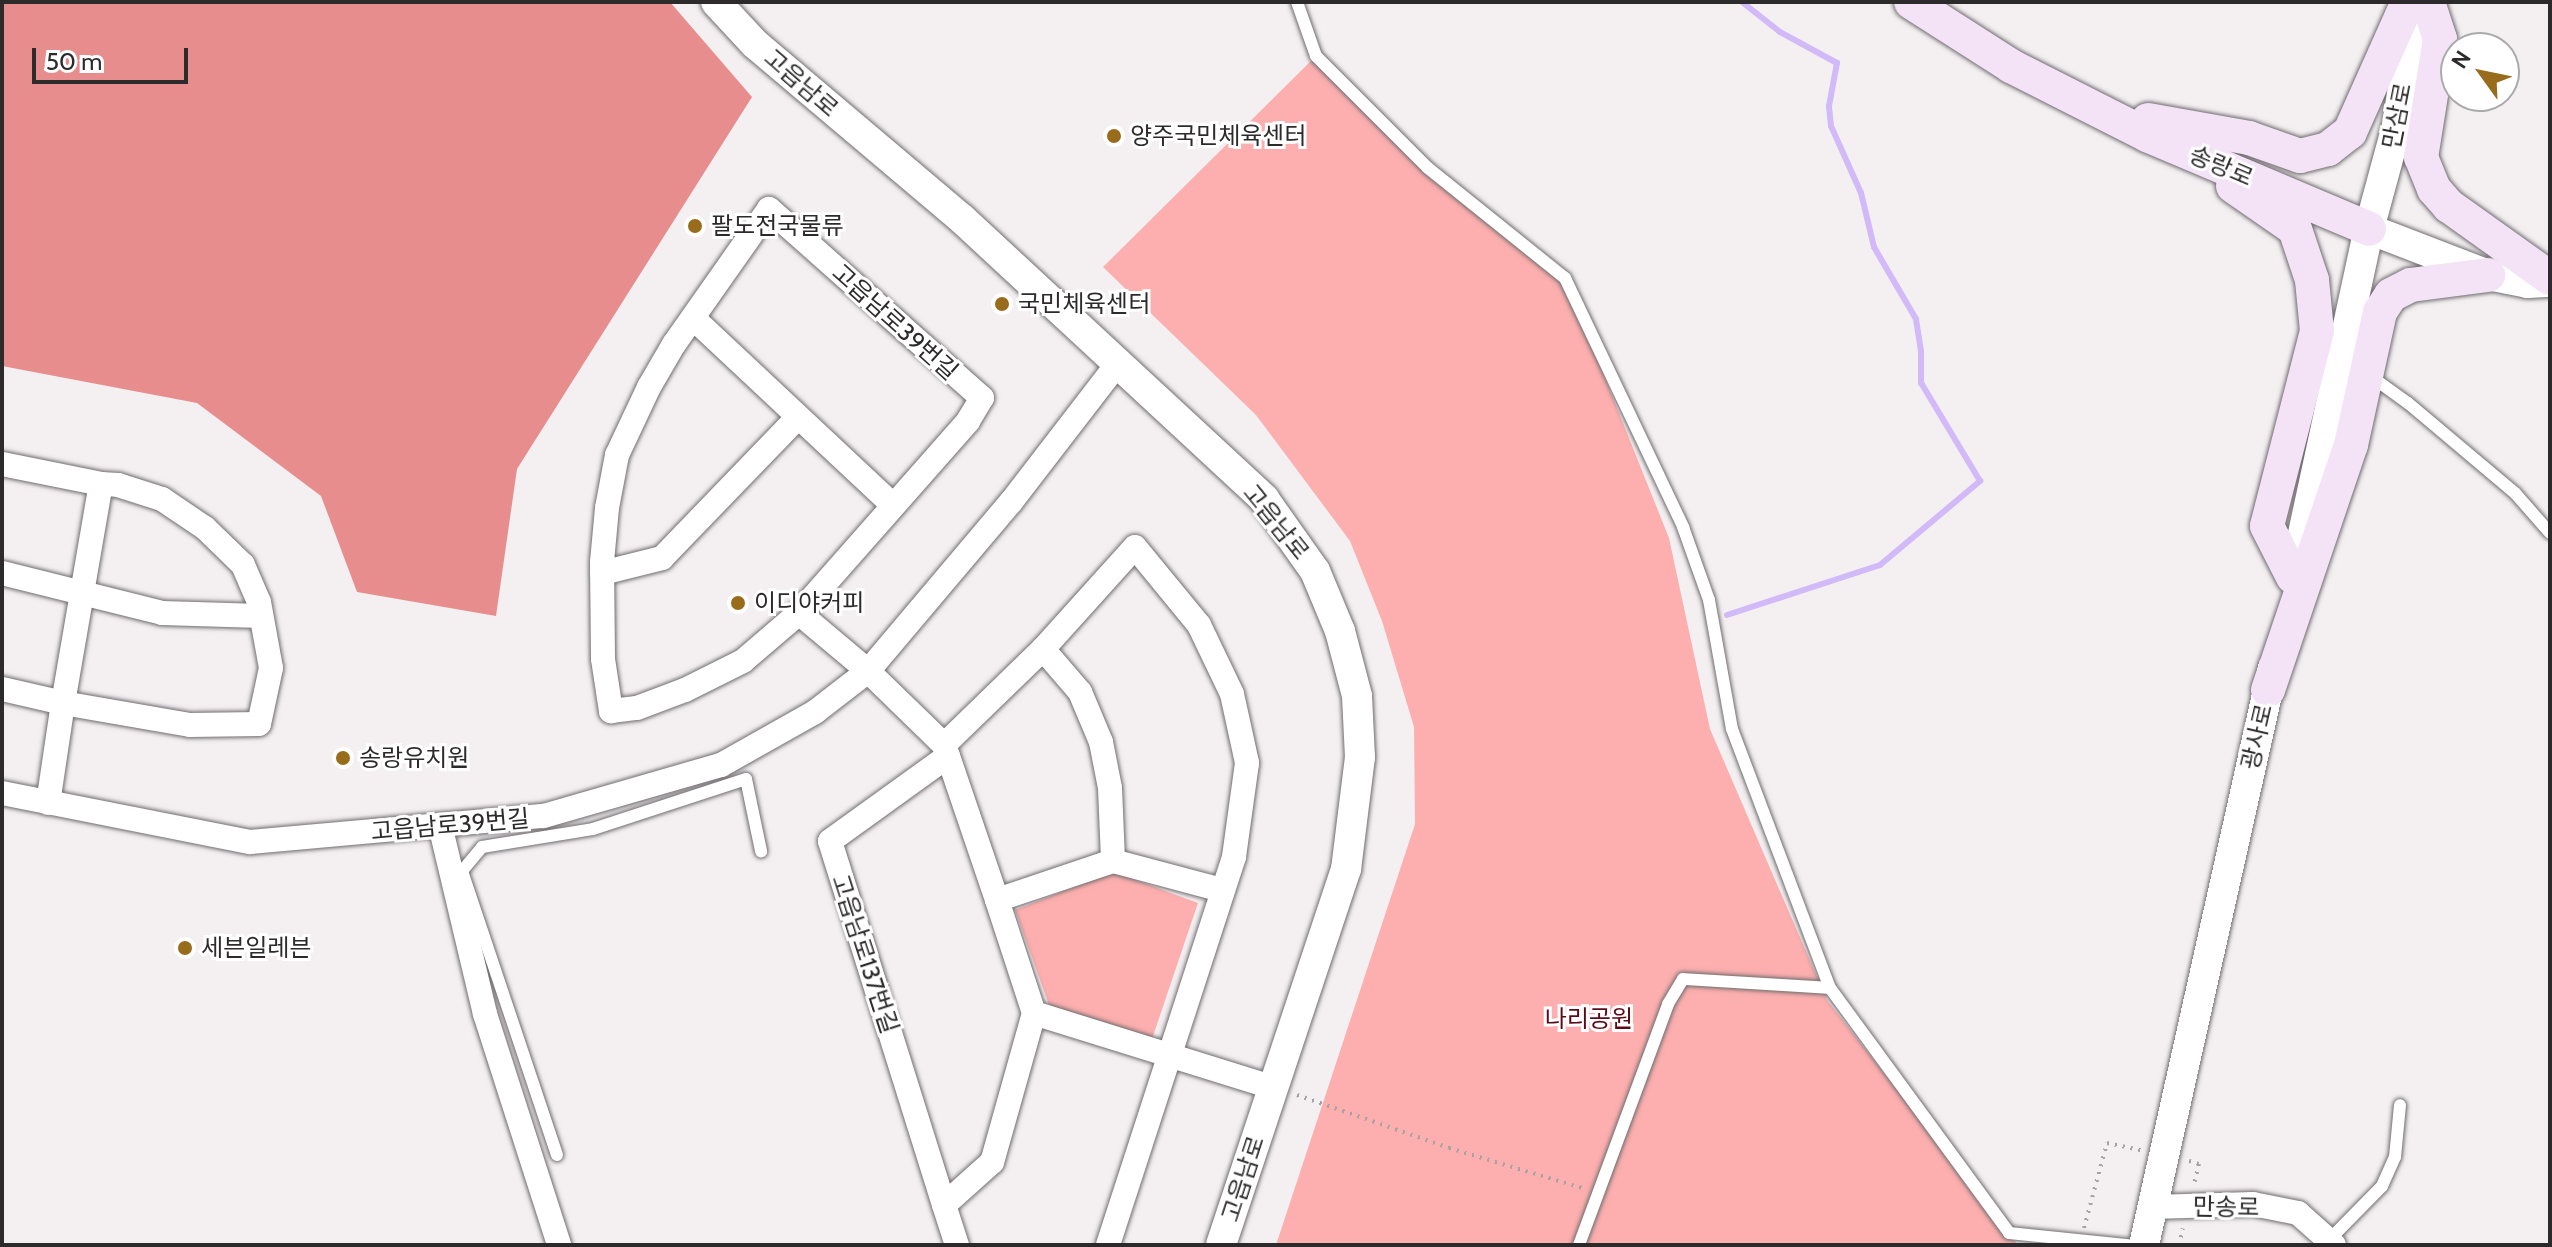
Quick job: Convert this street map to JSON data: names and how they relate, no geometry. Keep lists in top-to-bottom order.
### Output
{
  "streets": {
    "main road": ["송랑로"],
    "street": [
      "고읍남로",
      "만삼로",
      "고읍남로39번길",
      "광사로",
      "고읍남로137번길",
      "만송로"
    ]
  },
  "crossings": [
    ["고읍남로", "고읍남로39번길"],
    ["만삼로", "송랑로"],
    ["만삼로", "광사로"],
    ["송랑로", "광사로"],
    ["광사로", "만송로"]
  ],
  "parks": ["나리공원"],
  "places": [
    "양주국민체육센터",
    "팔도전국물류",
    "국민체육센터",
    "이디야커피",
    "송랑유치원",
    "세븐일레븐"
  ],
  "scale_bar": "50 m",
  "north": "top left"
}
